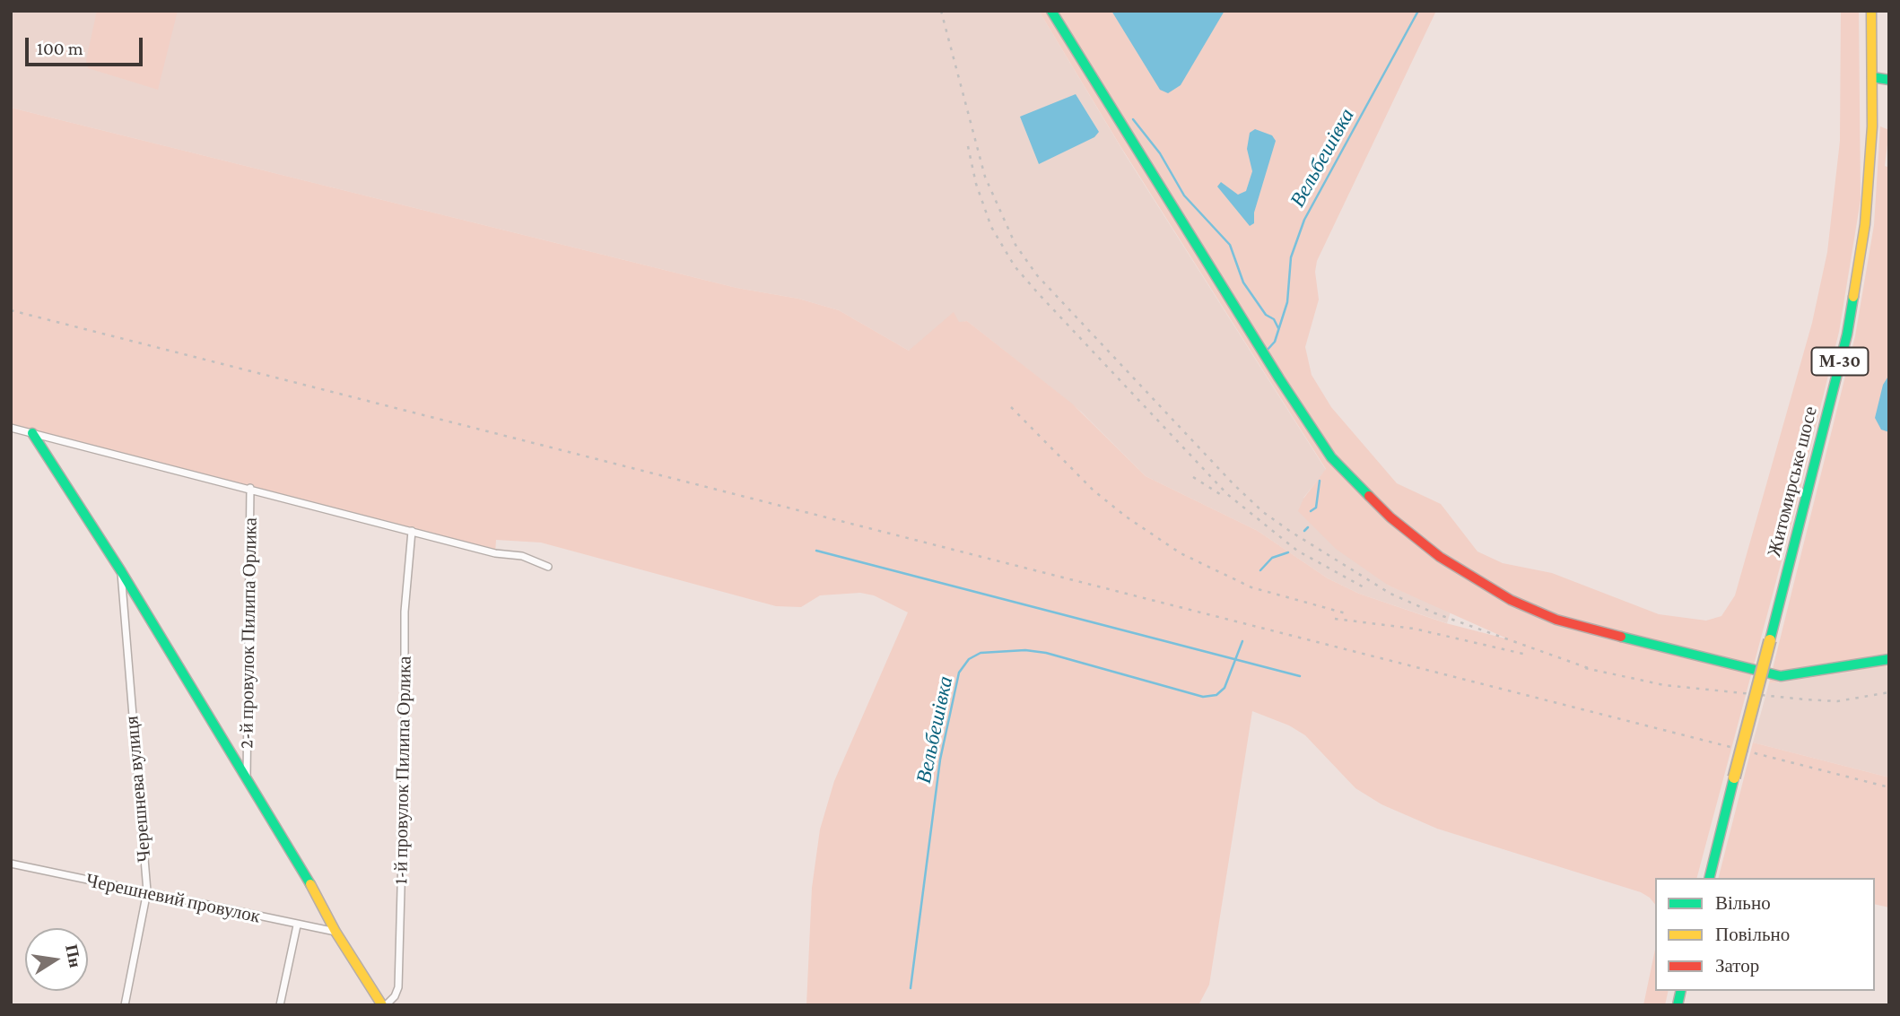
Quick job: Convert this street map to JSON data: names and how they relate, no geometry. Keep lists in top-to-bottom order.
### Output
{
  "streets": {
    "main road": ["М-30", "Житомирське шосе"],
    "street": [
      "2-й провулок Пилипа Орлика",
      "1-й провулок Пилипа Орлика",
      "Черешнева вулиця",
      "Черешневий провулок"
    ]
  },
  "crossings": [
    ["Черешнева вулиця", "Черешневий провулок"]
  ],
  "water": ["Вельбешівка"],
  "legend": ["Вільно", "Повільно", "Затор"],
  "scale_bar": "100 m",
  "north": "right"
}
